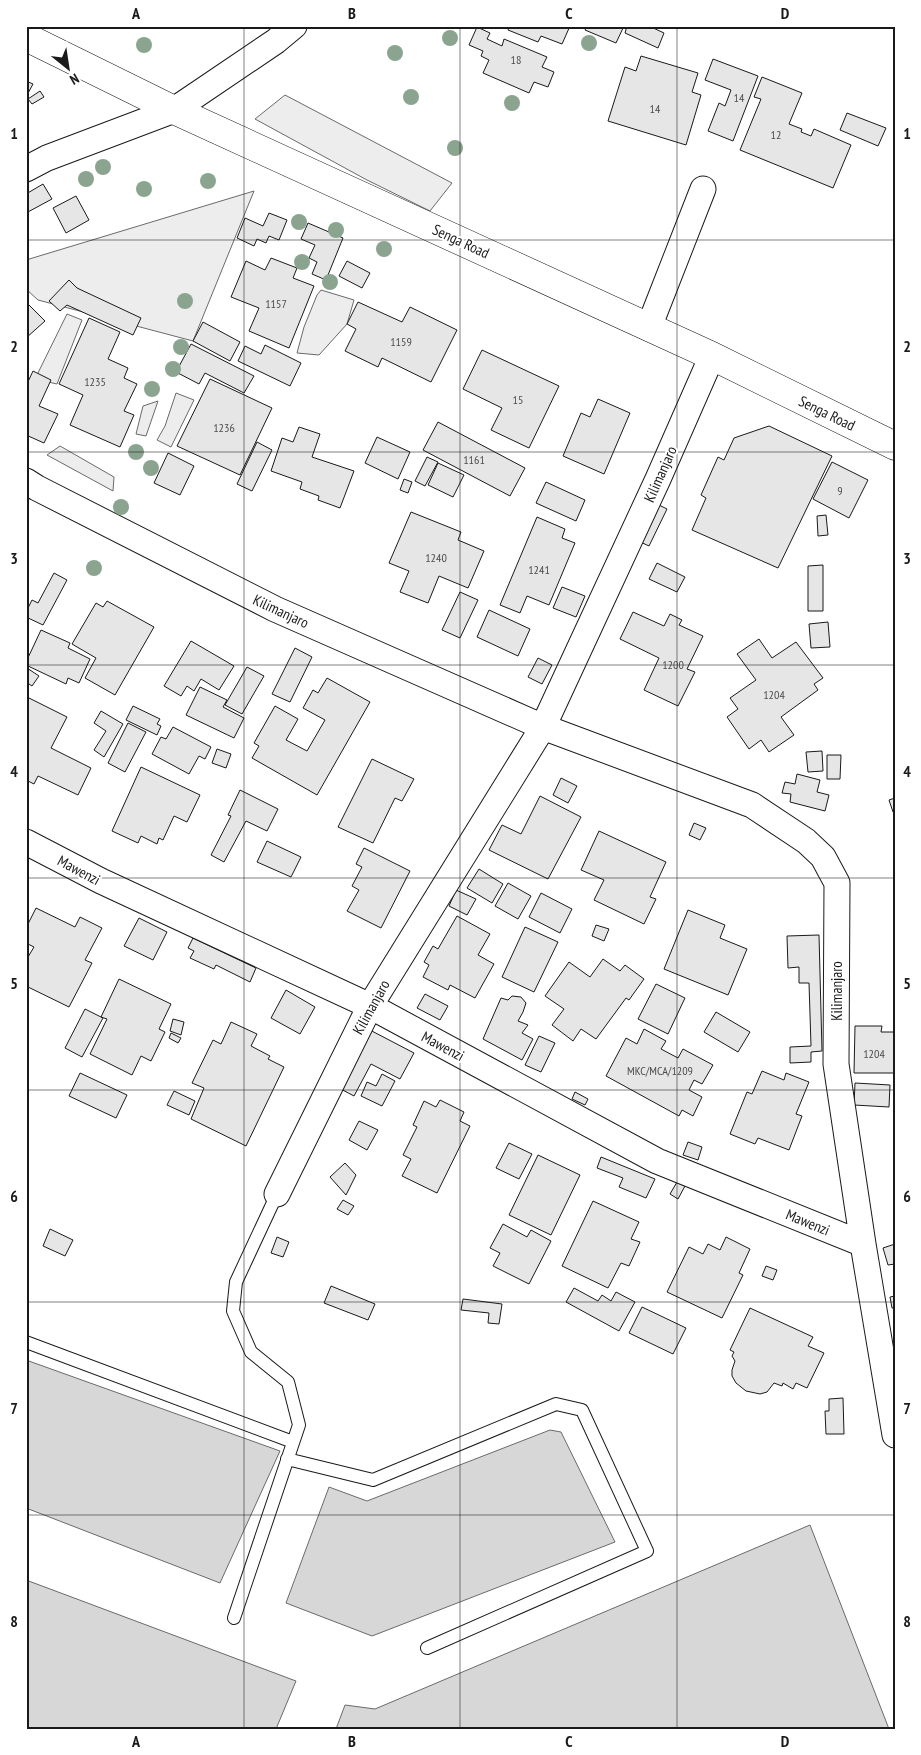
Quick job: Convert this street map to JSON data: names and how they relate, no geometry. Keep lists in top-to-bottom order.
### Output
{
  "streets": {
    "street": ["Senga Road", "Kilimanjaro", "Mawenzi"]
  },
  "crossings": [
    ["Senga Road", "Kilimanjaro"],
    ["Kilimanjaro", "Mawenzi"]
  ],
  "house_numbers": [
    "18",
    "14",
    "14",
    "12",
    "1157",
    "1159",
    "1235",
    "15",
    "1236",
    "1161",
    "9",
    "1240",
    "1241",
    "1200",
    "1204",
    "1204",
    "MKC/MCA/1209"
  ],
  "north": "bottom right",
  "grid": {
    "columns": [
      "A",
      "B",
      "C",
      "D"
    ],
    "rows": [
      "1",
      "2",
      "3",
      "4",
      "5",
      "6",
      "7",
      "8"
    ]
  }
}
